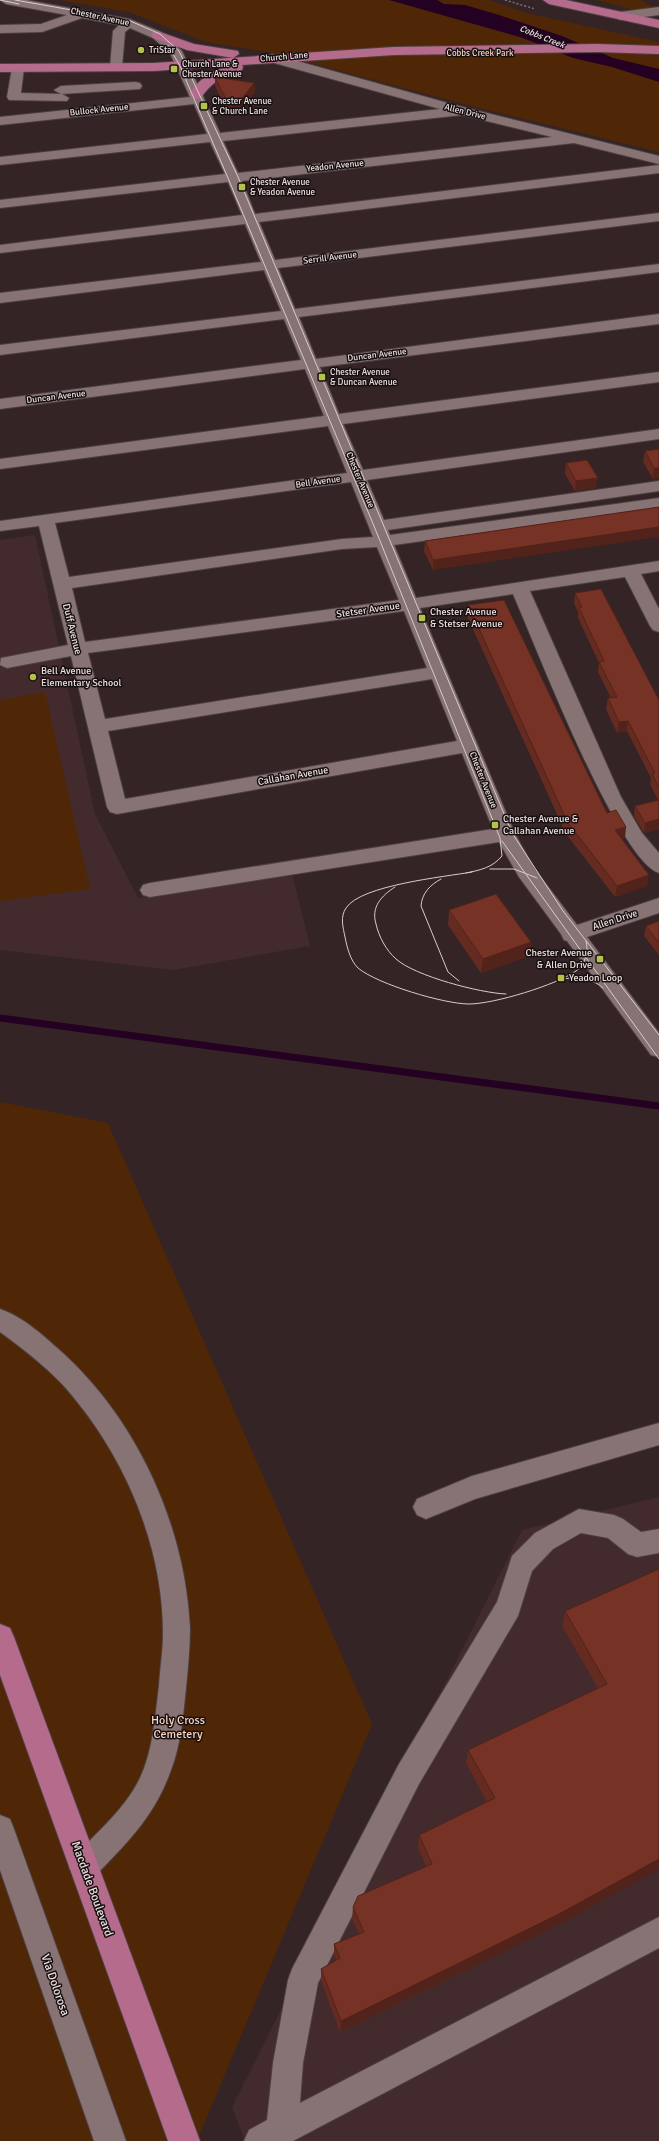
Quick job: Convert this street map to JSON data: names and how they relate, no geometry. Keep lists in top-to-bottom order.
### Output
{
  "streets": {
    "main road": ["Church Lane", "Macdade Boulevard"],
    "street": [
      "Chester Avenue",
      "Bullock Avenue",
      "Allen Drive",
      "Yeadon Avenue",
      "Serrill Avenue",
      "Duncan Avenue",
      "Bell Avenue",
      "Stetser Avenue",
      "Duff Avenue",
      "Callahan Avenue",
      "Via Dolorosa"
    ]
  },
  "crossings": [
    ["Chester Avenue", "Church Lane"],
    ["Chester Avenue", "Bullock Avenue"],
    ["Chester Avenue", "Allen Drive"],
    ["Chester Avenue", "Yeadon Avenue"],
    ["Chester Avenue", "Serrill Avenue"],
    ["Chester Avenue", "Duncan Avenue"],
    ["Chester Avenue", "Bell Avenue"],
    ["Chester Avenue", "Stetser Avenue"],
    ["Chester Avenue", "Callahan Avenue"],
    ["Church Lane", "Allen Drive"],
    ["Allen Drive", "Yeadon Avenue"],
    ["Bell Avenue", "Duff Avenue"],
    ["Stetser Avenue", "Duff Avenue"],
    ["Duff Avenue", "Callahan Avenue"]
  ],
  "water": ["Cobbs Creek"],
  "parks": ["Cobbs Creek Park", "Holy Cross Cemetery"],
  "places": {
    "other": ["TriStar", "Bell Avenue Elementary School"],
    "transit": [
      "Church Lane & Chester Avenue",
      "Chester Avenue & Church Lane",
      "Chester Avenue & Yeadon Avenue",
      "Chester Avenue & Duncan Avenue",
      "Chester Avenue & Stetser Avenue",
      "Chester Avenue & Callahan Avenue",
      "Chester Avenue & Allen Drive",
      "Yeadon Loop"
    ]
  }
}
